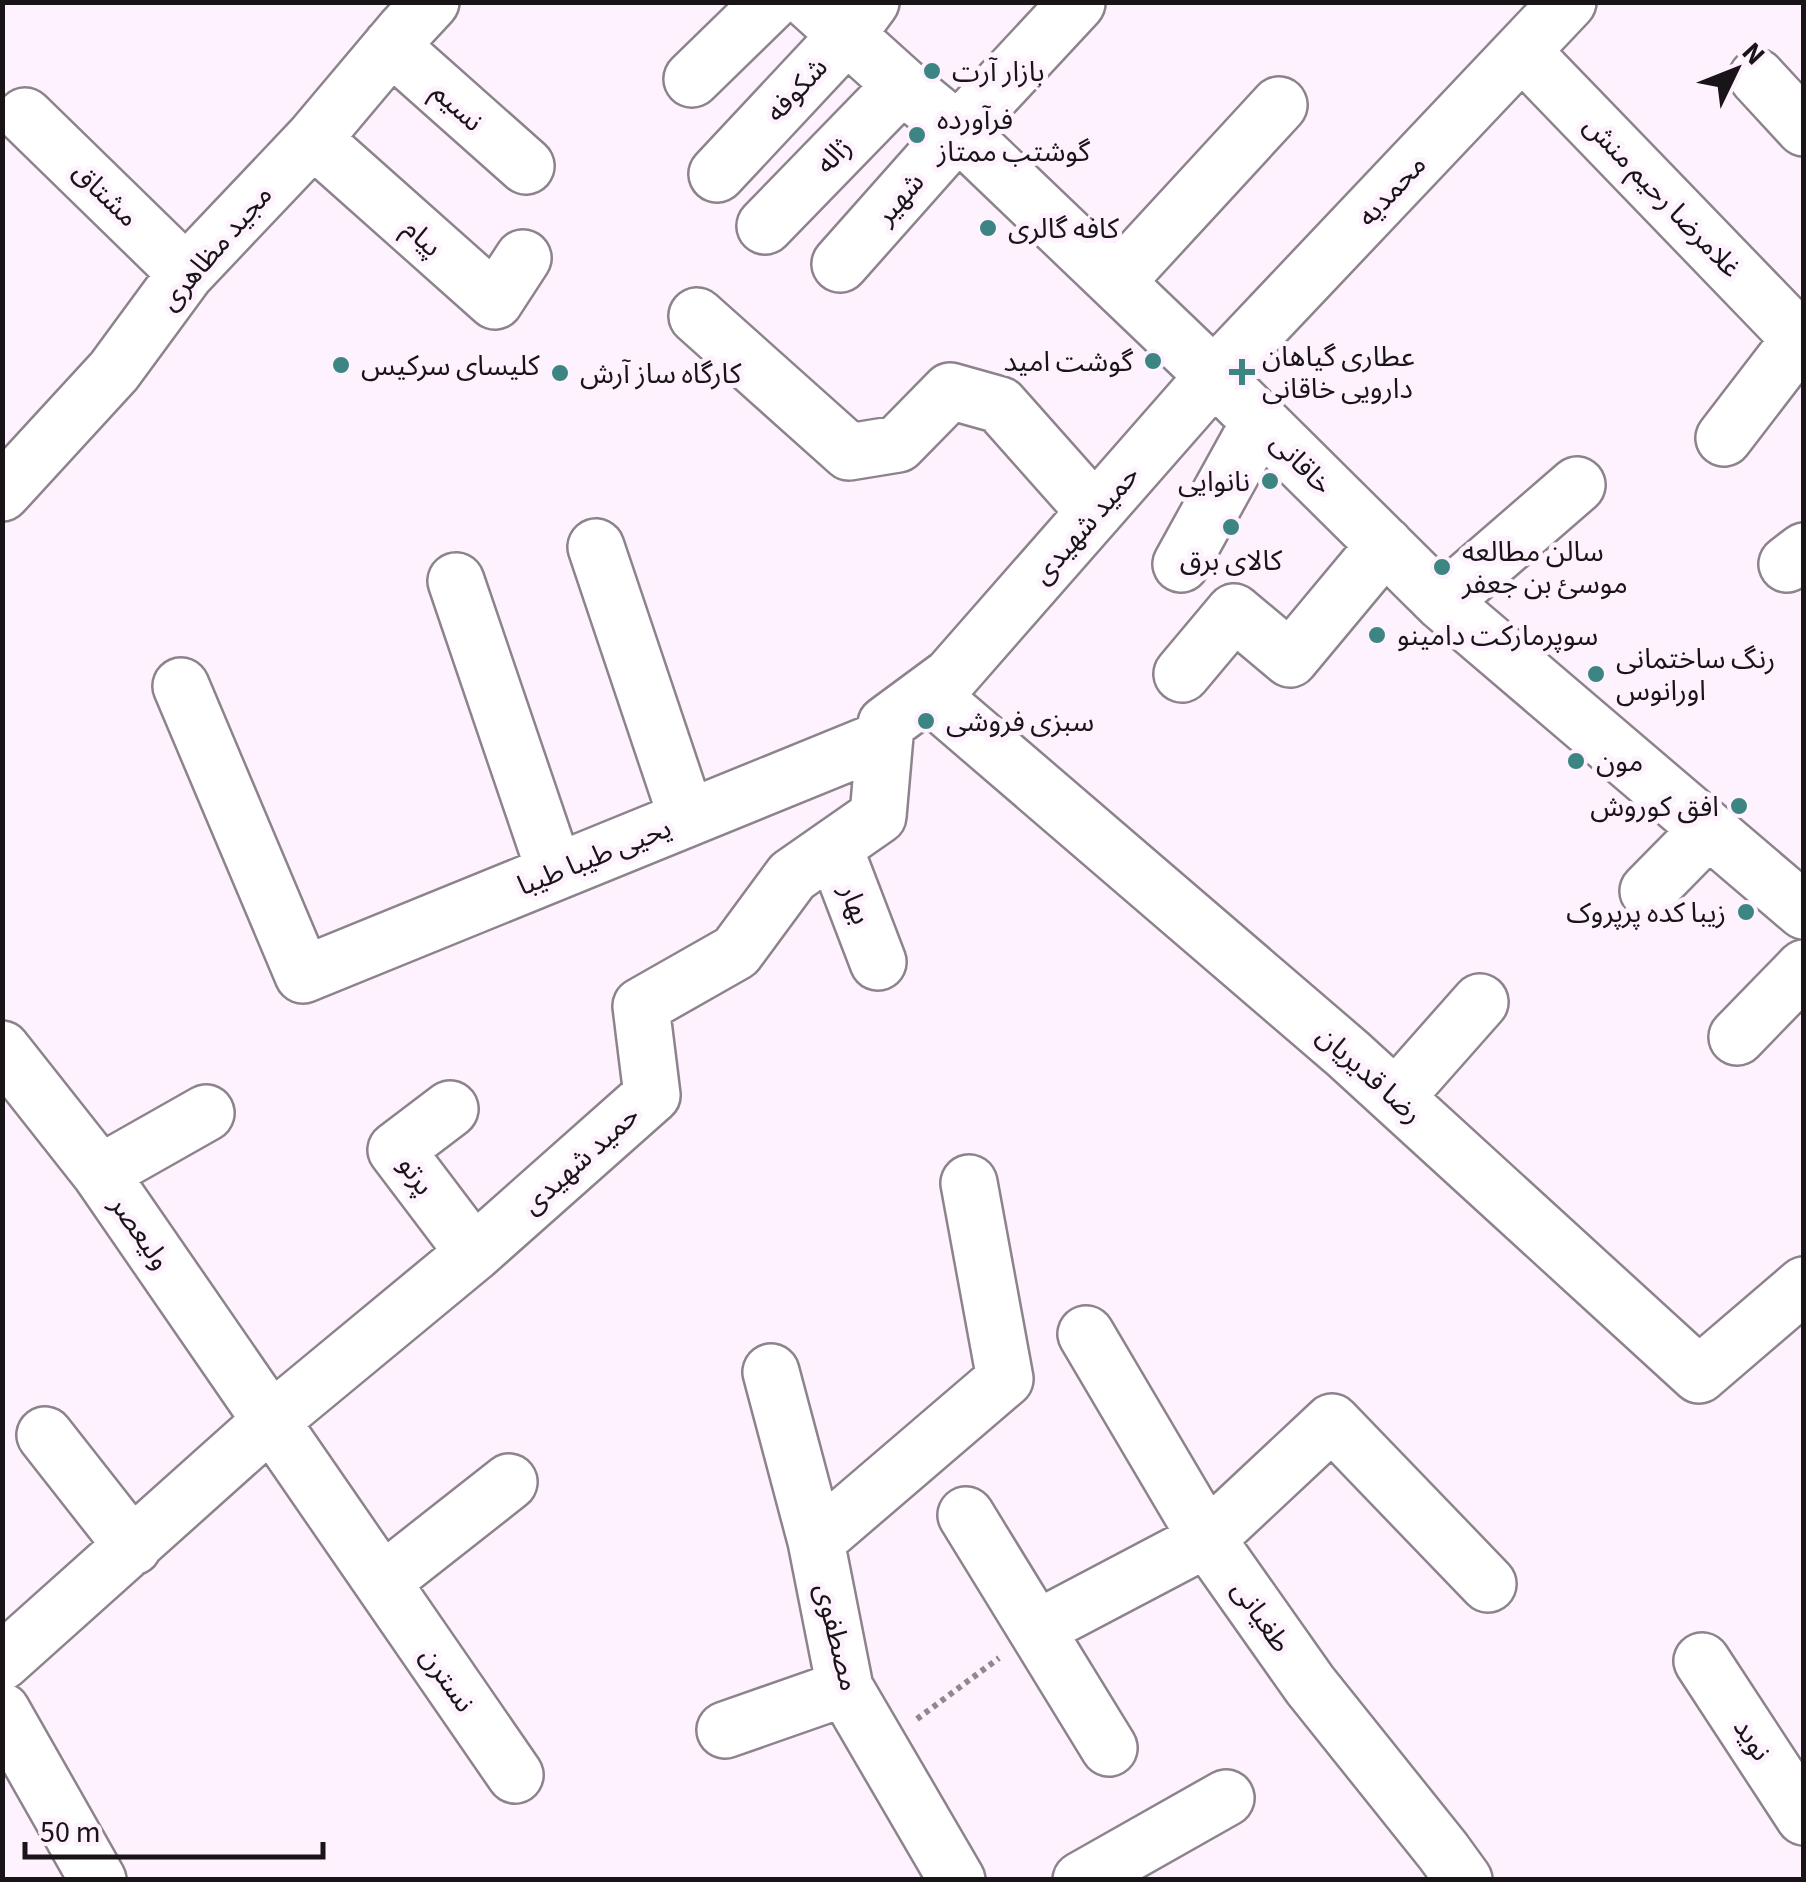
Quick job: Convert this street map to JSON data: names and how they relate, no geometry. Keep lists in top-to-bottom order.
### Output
{
  "streets": {
    "street": [
      "شکوفه",
      "نسیم",
      "ژاله",
      "محمدیه",
      "مشتاق",
      "غلامرضا رحیم منش",
      "شهیر",
      "پیام",
      "مجید مظاهری",
      "خاقانی",
      "حمید شهیدی",
      "یحیی طیبا طیبا",
      "بهار",
      "رضا قدیریان",
      "پرتو",
      "ولیعصر",
      "طغیانی",
      "مصطفوی",
      "نسترن",
      "نوید"
    ]
  },
  "crossings": [
    ["شکوفه", "خاقانی"],
    ["نسیم", "مجید مظاهری"],
    ["ژاله", "خاقانی"],
    ["محمدیه", "غلامرضا رحیم منش"],
    ["محمدیه", "خاقانی"],
    ["محمدیه", "حمید شهیدی"],
    ["مشتاق", "مجید مظاهری"],
    ["شهیر", "خاقانی"],
    ["پیام", "مجید مظاهری"],
    ["خاقانی", "حمید شهیدی"],
    ["حمید شهیدی", "یحیی طیبا طیبا"],
    ["حمید شهیدی", "بهار"],
    ["حمید شهیدی", "رضا قدیریان"],
    ["حمید شهیدی", "پرتو"],
    ["حمید شهیدی", "ولیعصر"],
    ["حمید شهیدی", "نسترن"],
    ["ولیعصر", "نسترن"]
  ],
  "places": {
    "other": [
      "بازار آرت",
      "فرآورده گوشتب ممتاز",
      "کافه گالری",
      "گوشت امید",
      "کلیسای سرکیس",
      "کارگاه ساز آرش",
      "نانوایی",
      "کالای برق",
      "سالن مطالعه موسئ بن جعفر",
      "سوپرمارکت دامینو",
      "رنگ ساختمانی اورانوس",
      "سبزی فروشی",
      "مون",
      "افق کوروش",
      "زیبا کده پرپروک"
    ],
    "health": ["عطاری گیاهان دارویی خاقانی"]
  },
  "scale_bar": "50 m",
  "north": "top right"
}
